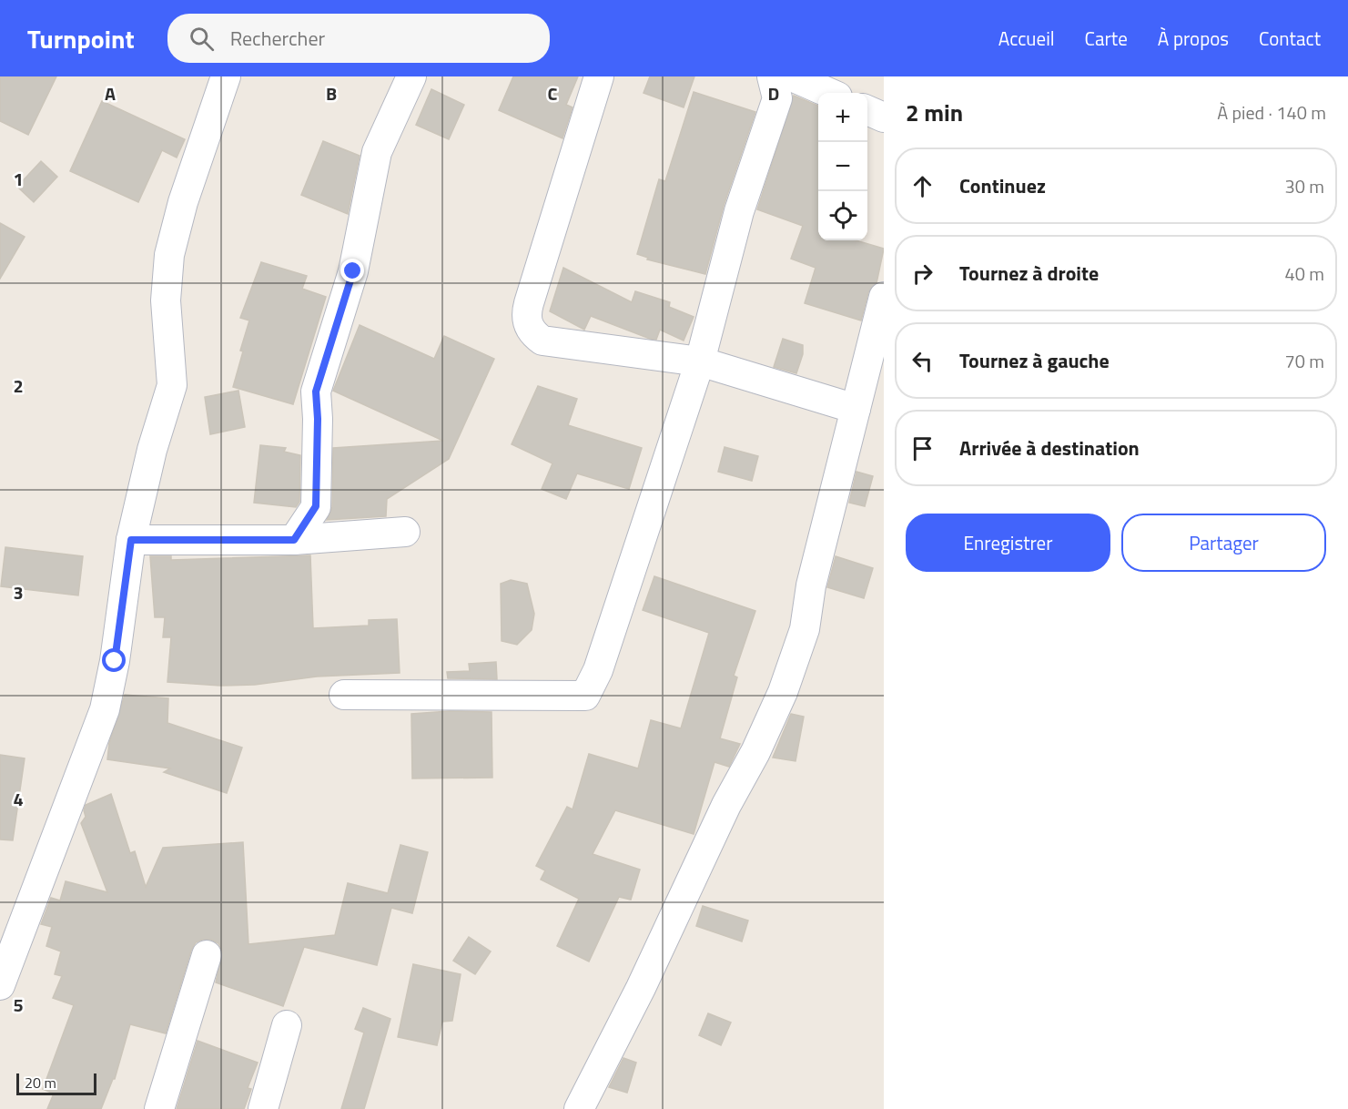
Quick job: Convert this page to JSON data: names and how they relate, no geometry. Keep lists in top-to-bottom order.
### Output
{
  "scale_bar": "20 m",
  "page": {
    "header": "Turnpoint",
    "search": "Rechercher",
    "nav": [
      "Accueil",
      "Carte",
      "À propos",
      "Contact"
    ],
    "heading": ["2 min", "À pied · 140 m"],
    "map_buttons": ["+", "−"],
    "list": [
      ["Continuez", "30 m"],
      ["Tournez à droite", "40 m"],
      ["Tournez à gauche", "70 m"],
      "Arrivée à destination"
    ],
    "buttons": ["Enregistrer", "Partager"],
    "scale": "20 m"
  },
  "grid": {
    "columns": [
      "A",
      "B",
      "C",
      "D"
    ],
    "rows": [
      "1",
      "2",
      "3",
      "4",
      "5"
    ]
  }
}
